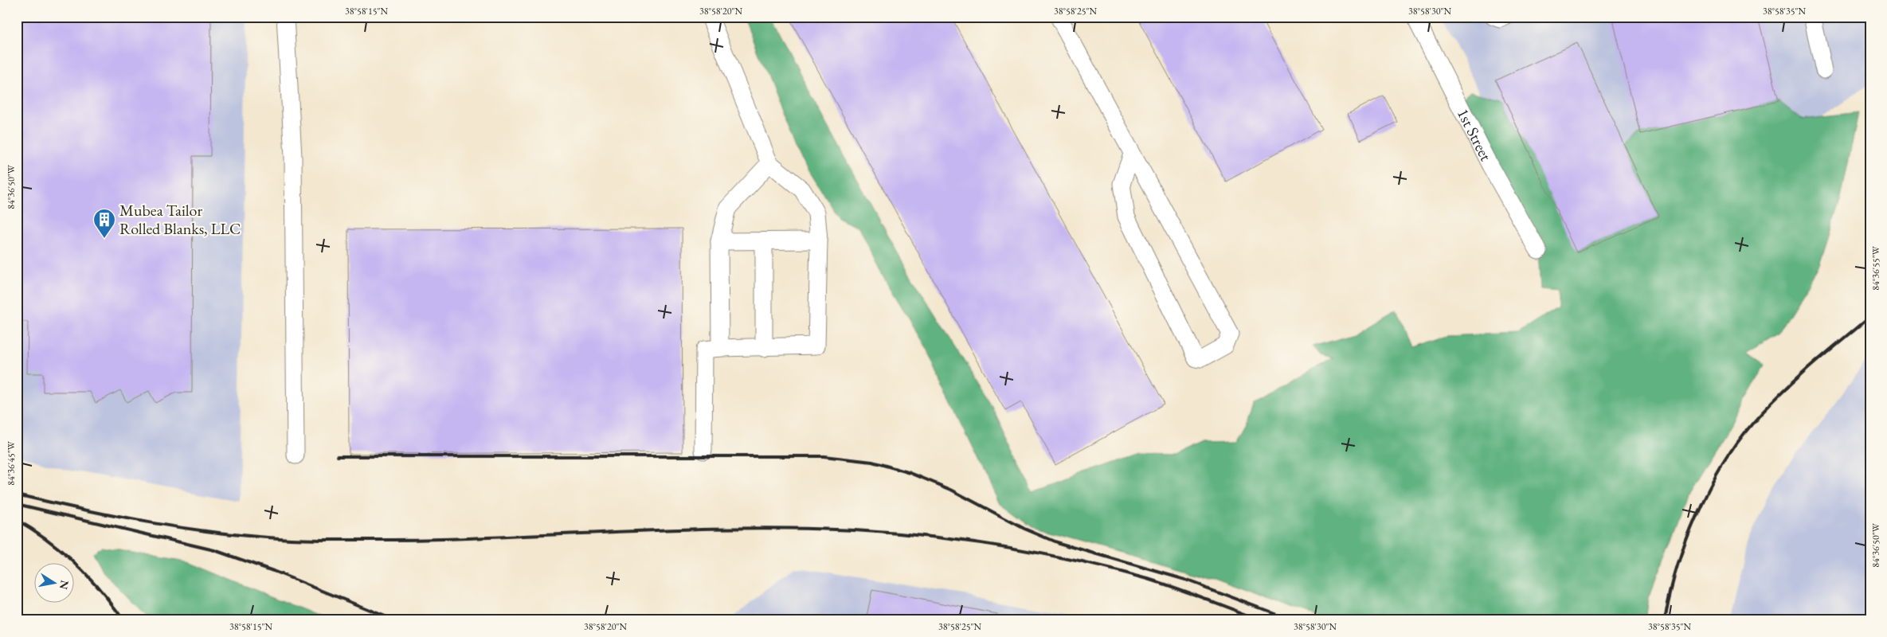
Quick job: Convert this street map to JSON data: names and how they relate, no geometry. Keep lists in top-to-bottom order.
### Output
{
  "streets": {
    "street": ["1st Street"]
  },
  "places": {
    "building": ["Mubea Tailor Rolled Blanks, LLC"]
  },
  "north": "right",
  "coordinates": [
    "38°58'15\"N",
    "38°58'20\"N",
    "38°58'25\"N",
    "38°58'30\"N",
    "38°58'35\"N",
    "84°36'50\"W",
    "84°36'55\"W",
    "84°36'45\"W"
  ]
}
